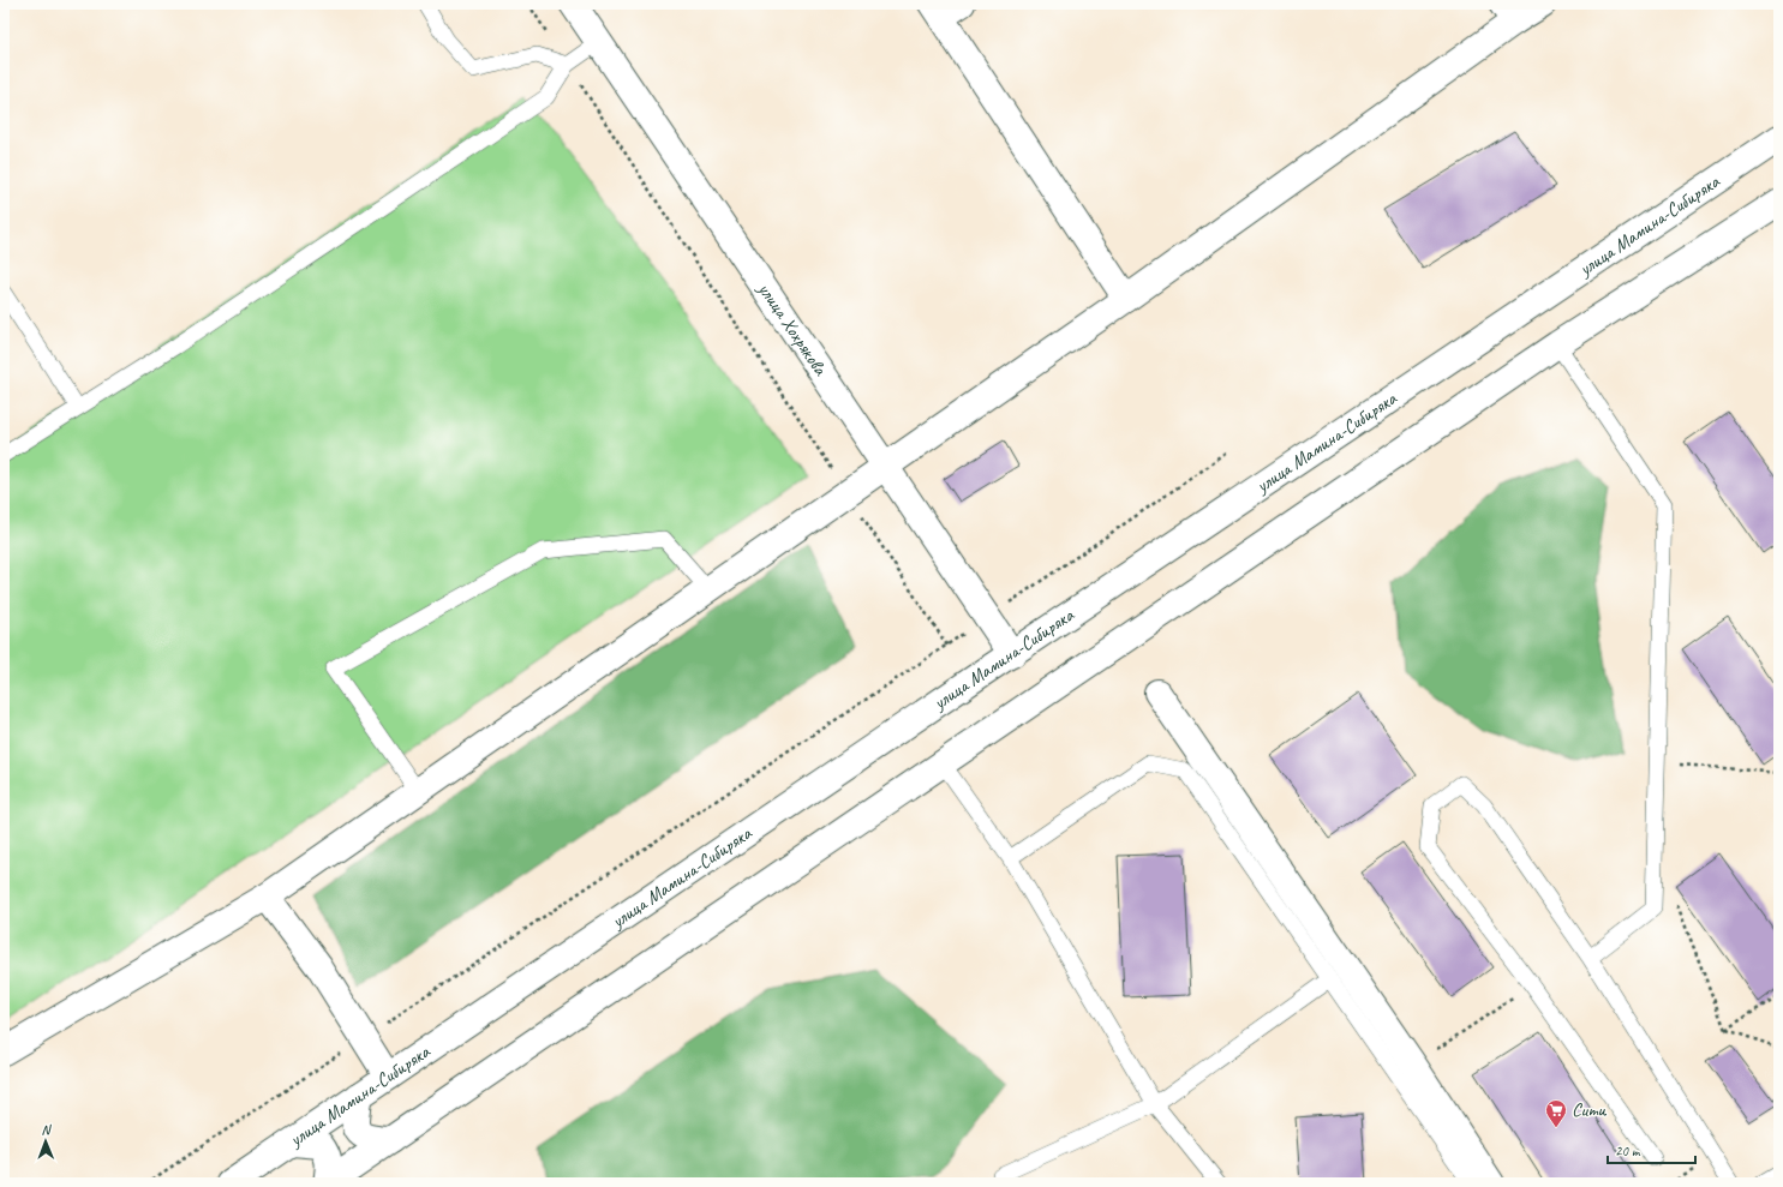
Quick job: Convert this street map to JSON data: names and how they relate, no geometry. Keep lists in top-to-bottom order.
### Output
{
  "streets": {
    "street": ["улица Мамина-Сибиряка", "улица Хохрякова"]
  },
  "crossings": [
    ["улица Мамина-Сибиряка", "улица Хохрякова"]
  ],
  "places": {
    "supermarket": ["Сити"]
  },
  "scale_bar": "20 m",
  "north": "top"
}
